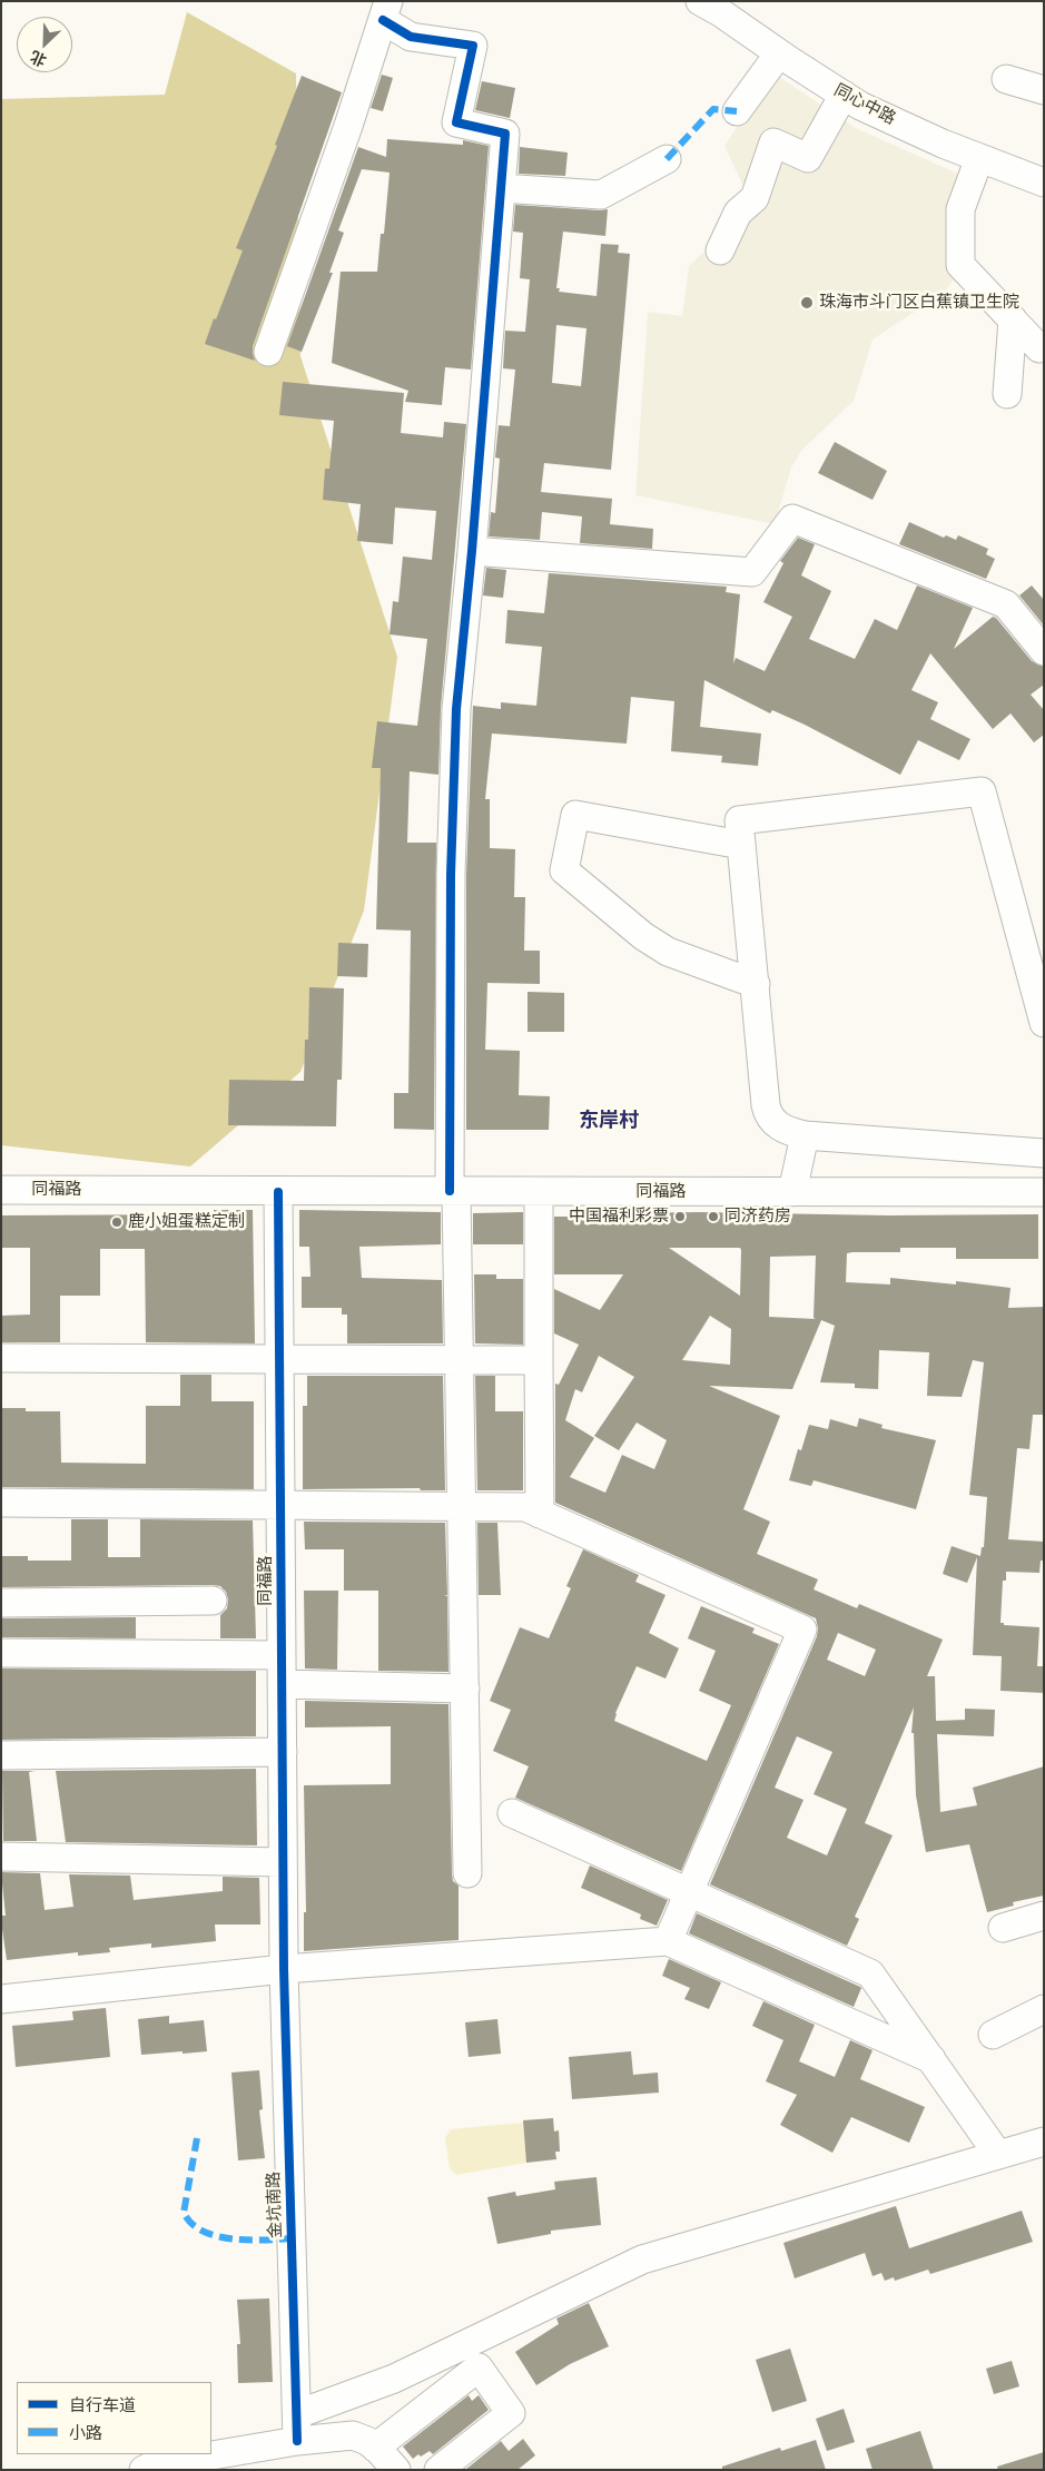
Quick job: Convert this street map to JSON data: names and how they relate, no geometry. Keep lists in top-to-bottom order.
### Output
{
  "streets": {
    "street": ["同心中路", "同福路", "金坑南路"]
  },
  "crossings": [
    ["同福路", "金坑南路"]
  ],
  "districts": ["东岸村"],
  "places": [
    "珠海市斗门区白蕉镇卫生院",
    "中国福利彩票",
    "同济药房",
    "鹿小姐蛋糕定制"
  ],
  "legend": ["自行车道", "小路"],
  "north": "bottom left"
}
